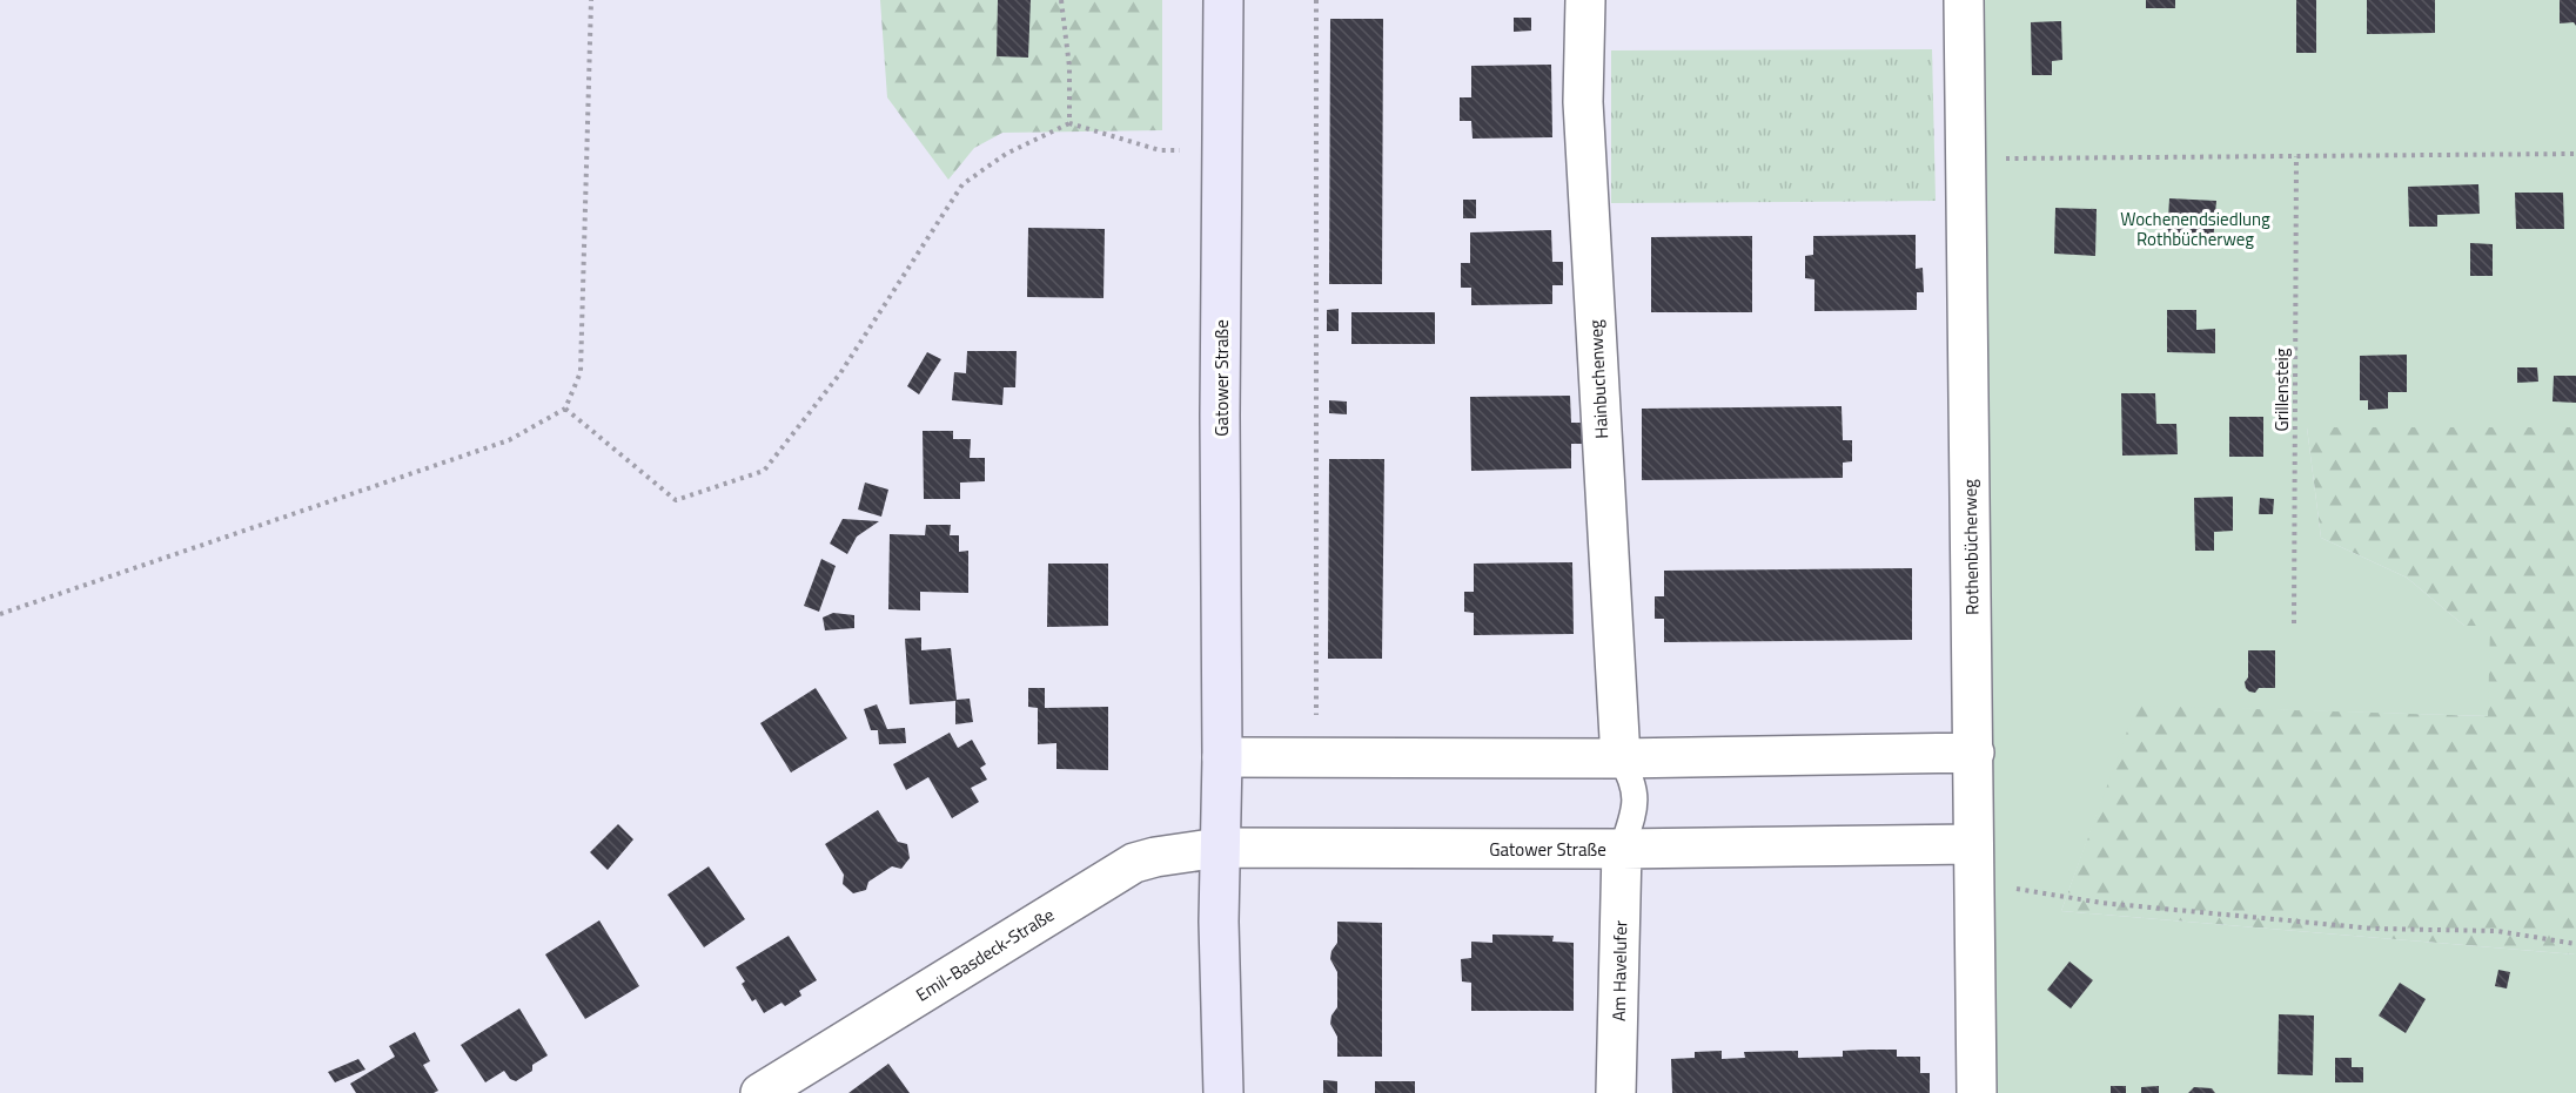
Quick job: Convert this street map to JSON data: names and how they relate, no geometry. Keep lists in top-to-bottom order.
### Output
{
  "streets": {
    "main road": ["Gatower Straße"],
    "street": [
      "Hainbuchenweg",
      "Rothenbücherweg",
      "Emil-Basdeck-Straße",
      "Am Havelufer"
    ],
    "path": ["Grillensteig"]
  },
  "crossings": [
    ["Gatower Straße", "Hainbuchenweg"],
    ["Gatower Straße", "Rothenbücherweg"],
    ["Gatower Straße", "Emil-Basdeck-Straße"],
    ["Gatower Straße", "Am Havelufer"]
  ],
  "parks": ["Wochenendsiedlung Rothbücherweg"]
}
